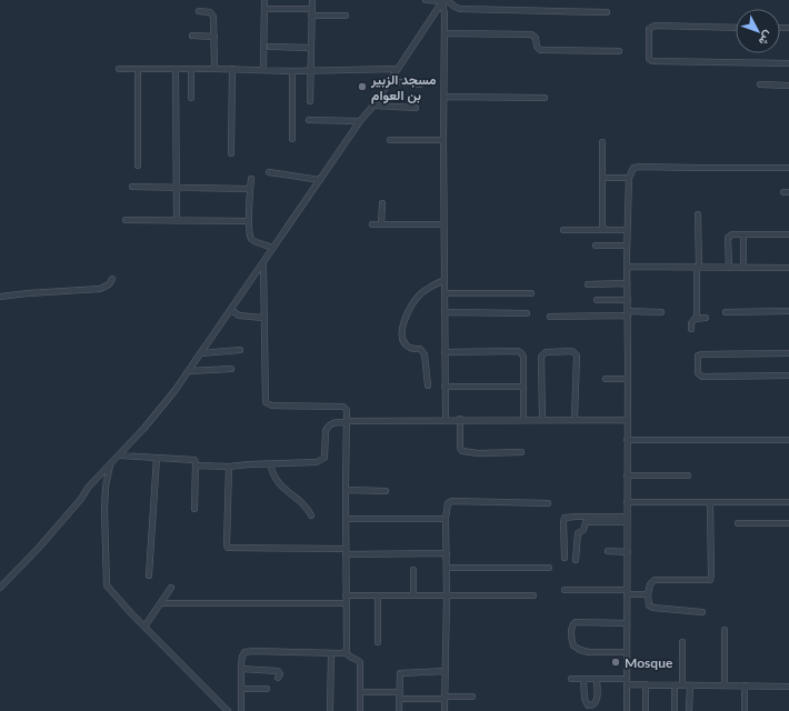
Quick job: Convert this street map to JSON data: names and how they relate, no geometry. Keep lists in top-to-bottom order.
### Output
{
  "places": ["مسجد الزبير بن العوام", "Mosque"],
  "north": "bottom right"
}
